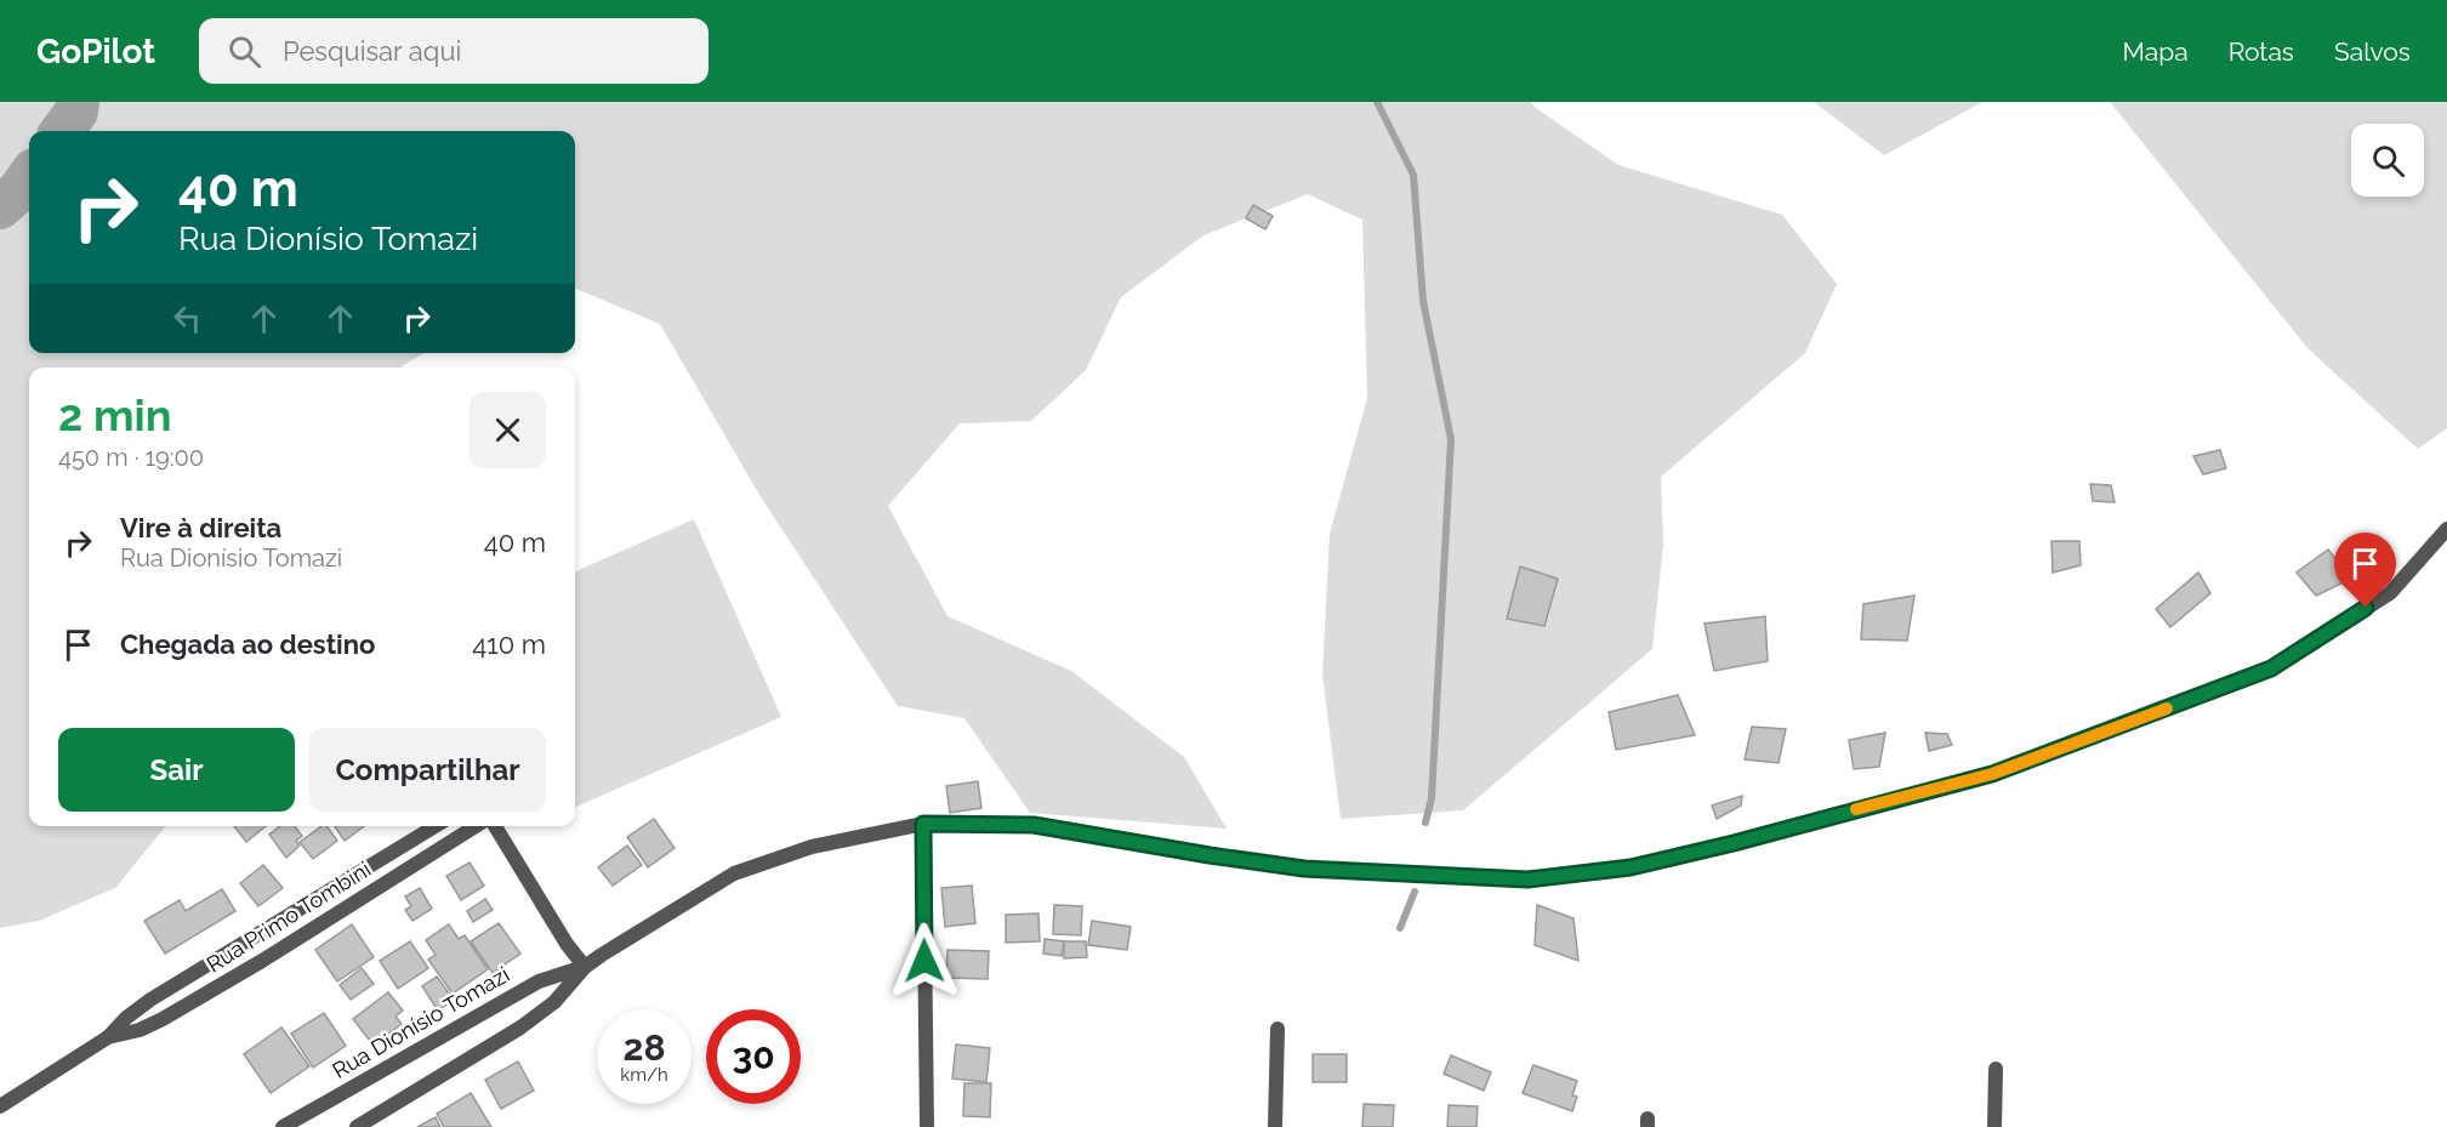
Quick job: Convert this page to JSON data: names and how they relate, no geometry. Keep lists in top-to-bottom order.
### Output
{
  "streets": {
    "street": ["Rua Primo Tombini", "Rua Dionísio Tomazi"]
  },
  "page": {
    "header": "GoPilot",
    "search": "Pesquisar aqui",
    "nav": ["Mapa", "Rotas", "Salvos"],
    "turn": ["40 m", "Rua Dionísio Tomazi"],
    "heading": ["2 min", "450 m · 19:00"],
    "list": [
      {
        "name": "Vire à direita",
        "note": "Rua Dionísio Tomazi",
        "value": "40 m"
      },
      {
        "name": "Chegada ao destino",
        "value": "410 m"
      }
    ],
    "buttons": ["Sair", "Compartilhar"],
    "speed": "28 km/h",
    "limit": "30"
  }
}
